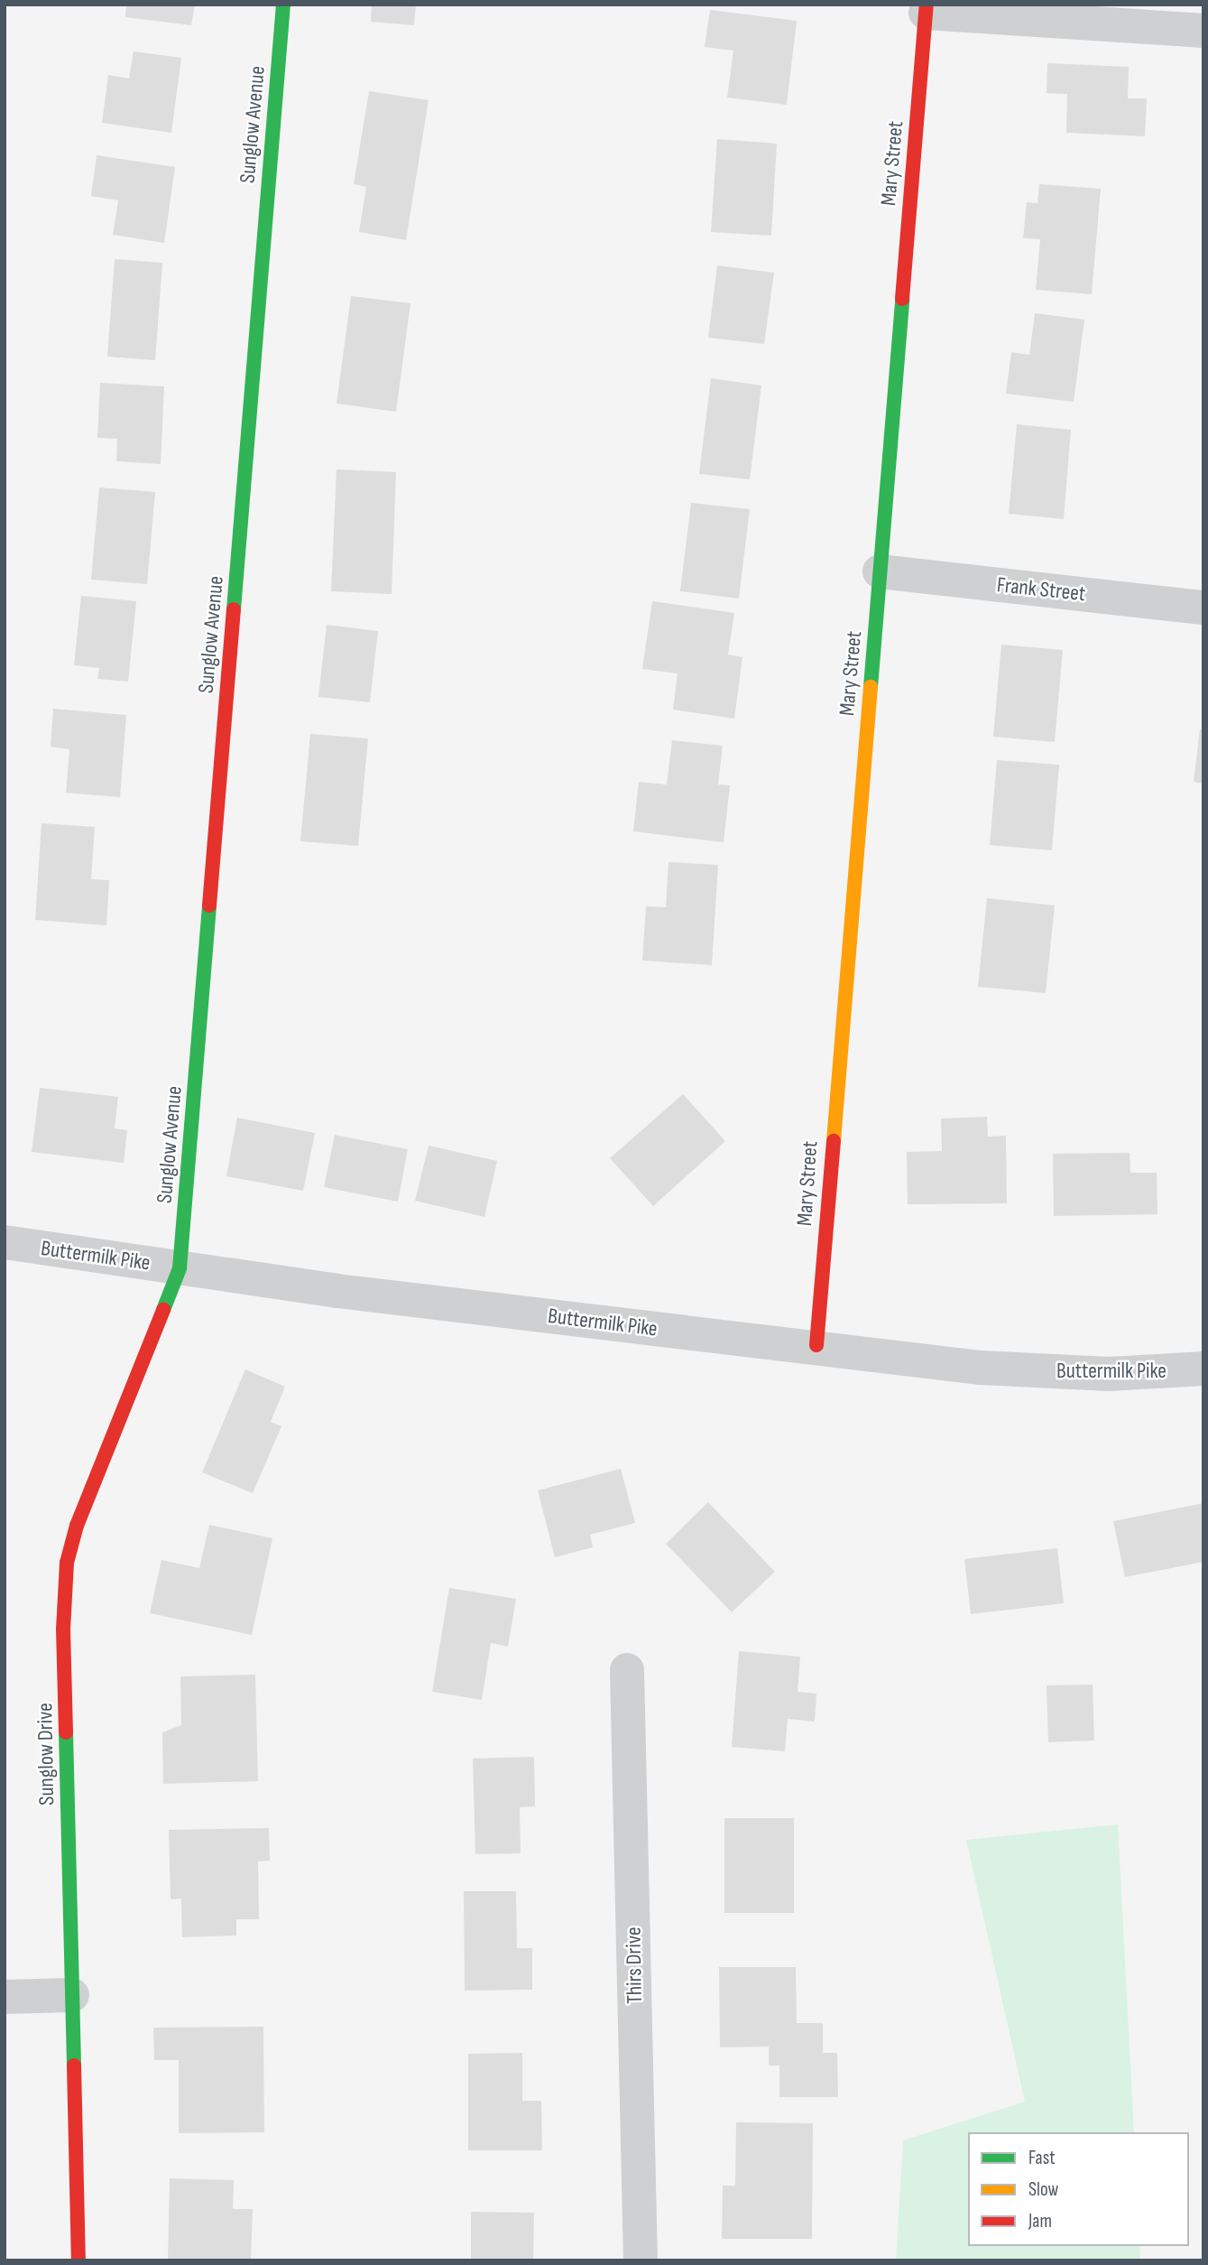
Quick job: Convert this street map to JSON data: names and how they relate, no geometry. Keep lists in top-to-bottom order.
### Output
{
  "streets": {
    "street": [
      "Sunglow Avenue",
      "Mary Street",
      "Frank Street",
      "Buttermilk Pike",
      "Sunglow Drive",
      "Thirs Drive"
    ]
  },
  "crossings": [
    ["Sunglow Avenue", "Buttermilk Pike"],
    ["Sunglow Avenue", "Sunglow Drive"],
    ["Mary Street", "Frank Street"],
    ["Mary Street", "Buttermilk Pike"],
    ["Buttermilk Pike", "Sunglow Drive"]
  ],
  "legend": ["Fast", "Slow", "Jam"]
}
